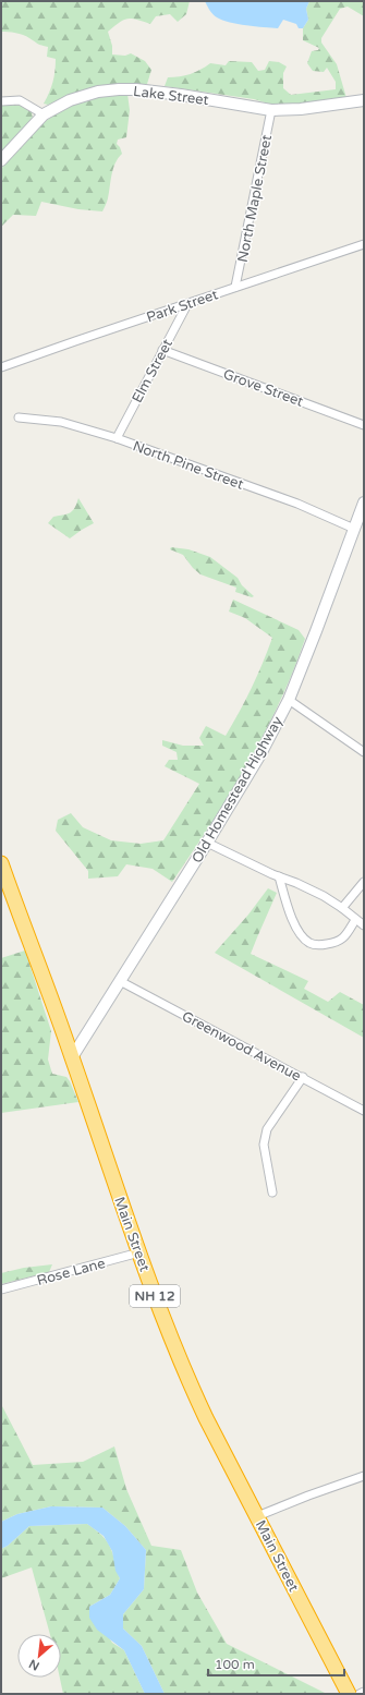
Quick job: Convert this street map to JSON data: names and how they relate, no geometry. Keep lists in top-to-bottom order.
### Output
{
  "streets": {
    "highway": ["Main Street", "NH 12"],
    "main road": ["Lake Street", "Old Homestead Highway"],
    "street": [
      "North Maple Street",
      "Park Street",
      "Elm Street",
      "Grove Street",
      "North Pine Street",
      "Greenwood Avenue",
      "Rose Lane"
    ]
  },
  "crossings": [
    ["Lake Street", "North Maple Street"],
    ["North Maple Street", "Park Street"],
    ["Park Street", "Elm Street"],
    ["Elm Street", "Grove Street"],
    ["Elm Street", "North Pine Street"],
    ["North Pine Street", "Old Homestead Highway"],
    ["Old Homestead Highway", "Greenwood Avenue"],
    ["Old Homestead Highway", "Main Street"],
    ["Main Street", "Rose Lane"]
  ],
  "scale_bar": "100 m",
  "north": "bottom left"
}
